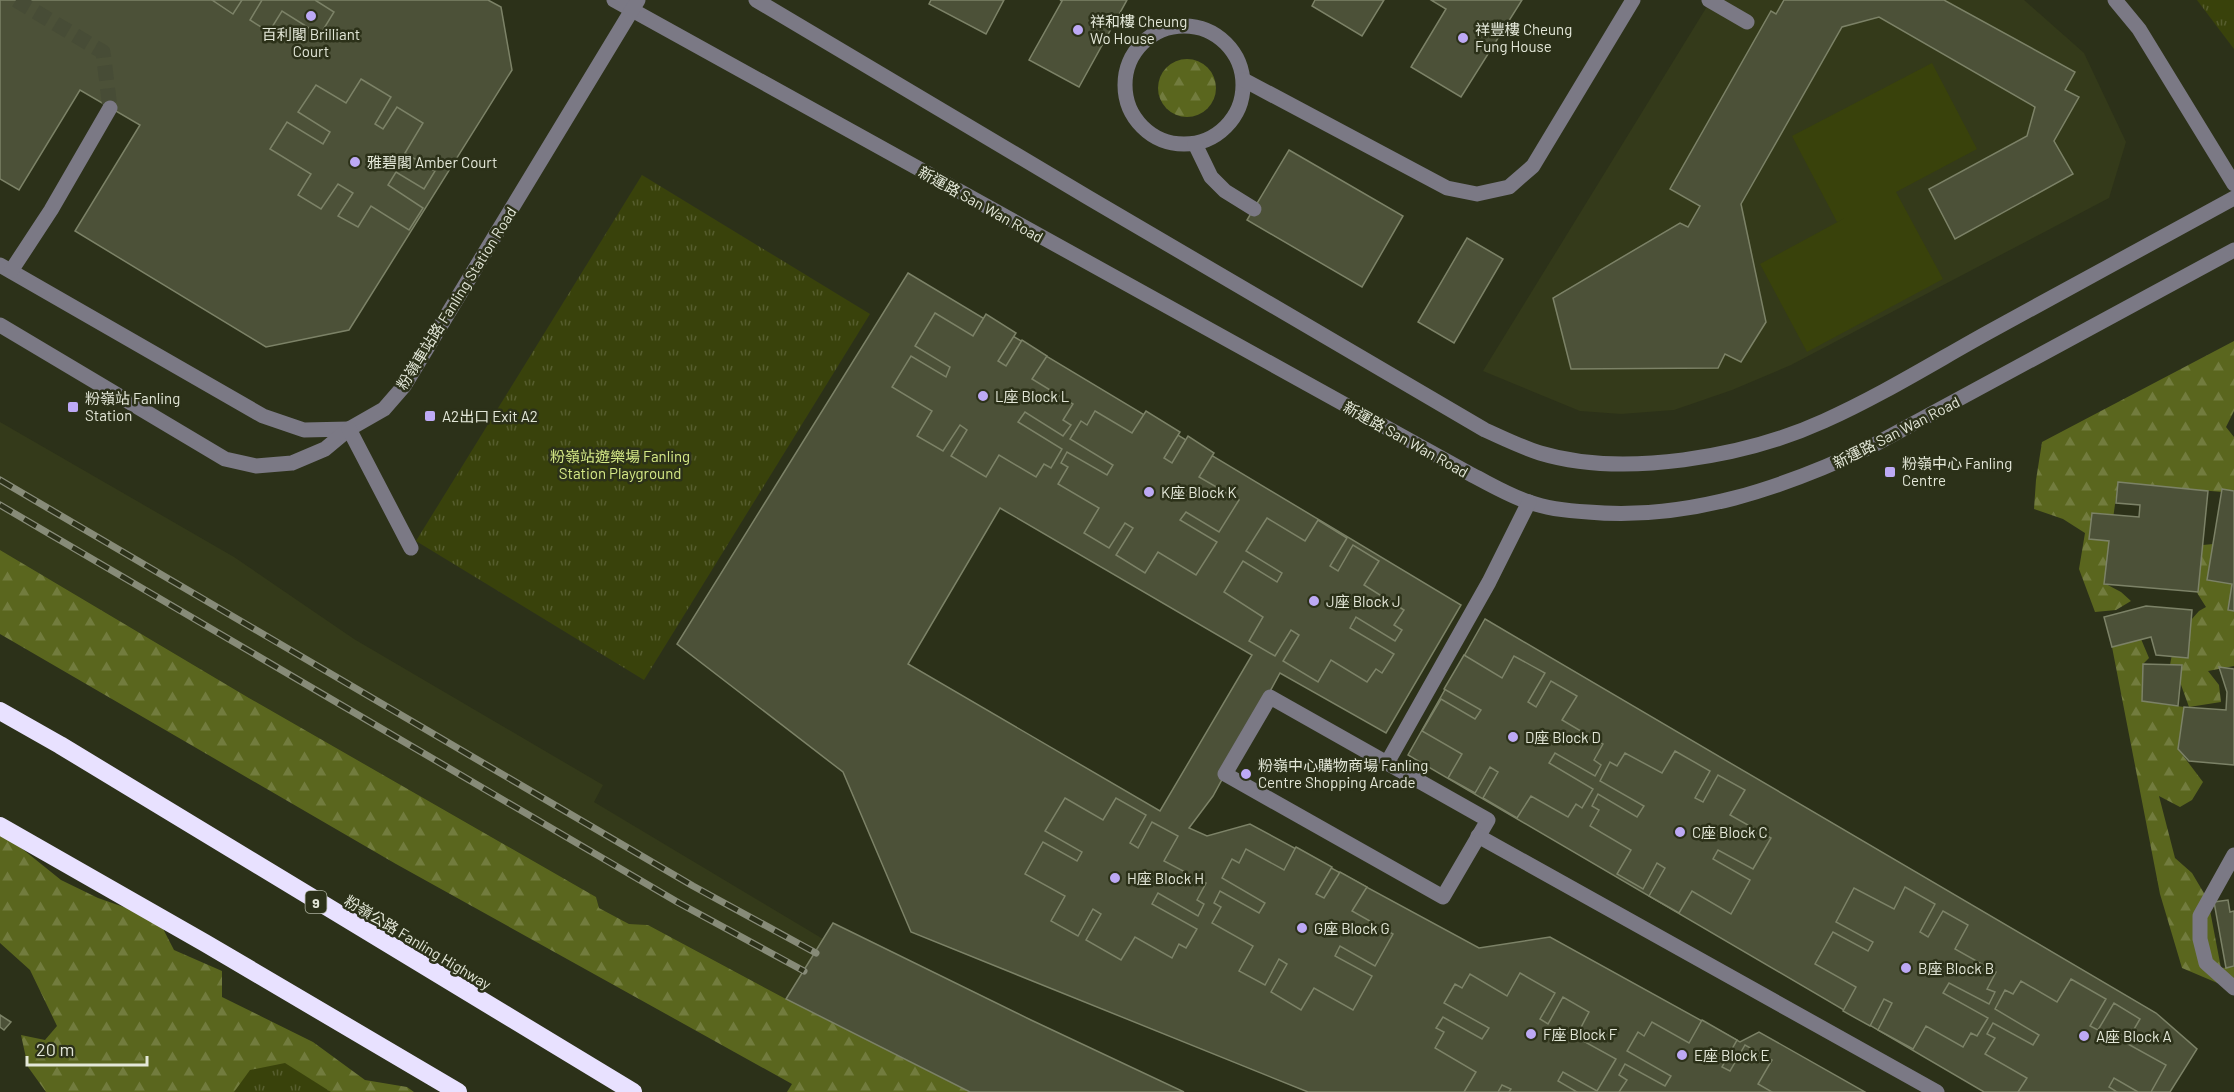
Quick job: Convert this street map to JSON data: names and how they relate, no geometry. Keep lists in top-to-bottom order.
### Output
{
  "streets": {
    "highway": ["9", "粉嶺公路 Fanling Highway"],
    "street": ["新運路 San Wan Road", "粉嶺車站路 Fanling Station Road"]
  },
  "crossings": [
    ["新運路 San Wan Road", "粉嶺車站路 Fanling Station Road"]
  ],
  "parks": ["粉嶺站遊樂場 Fanling Station Playground"],
  "places": {
    "other": [
      "百利閣 Brilliant Court",
      "祥和樓 Cheung Wo House",
      "祥豐樓 Cheung Fung House",
      "雅碧閣 Amber Court",
      "L座 Block L",
      "K座 Block K",
      "J座 Block J",
      "D座 Block D",
      "粉嶺中心購物商場 Fanling Centre Shopping Arcade",
      "C座 Block C",
      "H座 Block H",
      "G座 Block G",
      "B座 Block B",
      "F座 Block F",
      "A座 Block A",
      "E座 Block E"
    ],
    "transit": ["粉嶺站 Fanling Station", "A2出口 Exit A2", "粉嶺中心 Fanling Centre"]
  },
  "scale_bar": "20 m"
}
